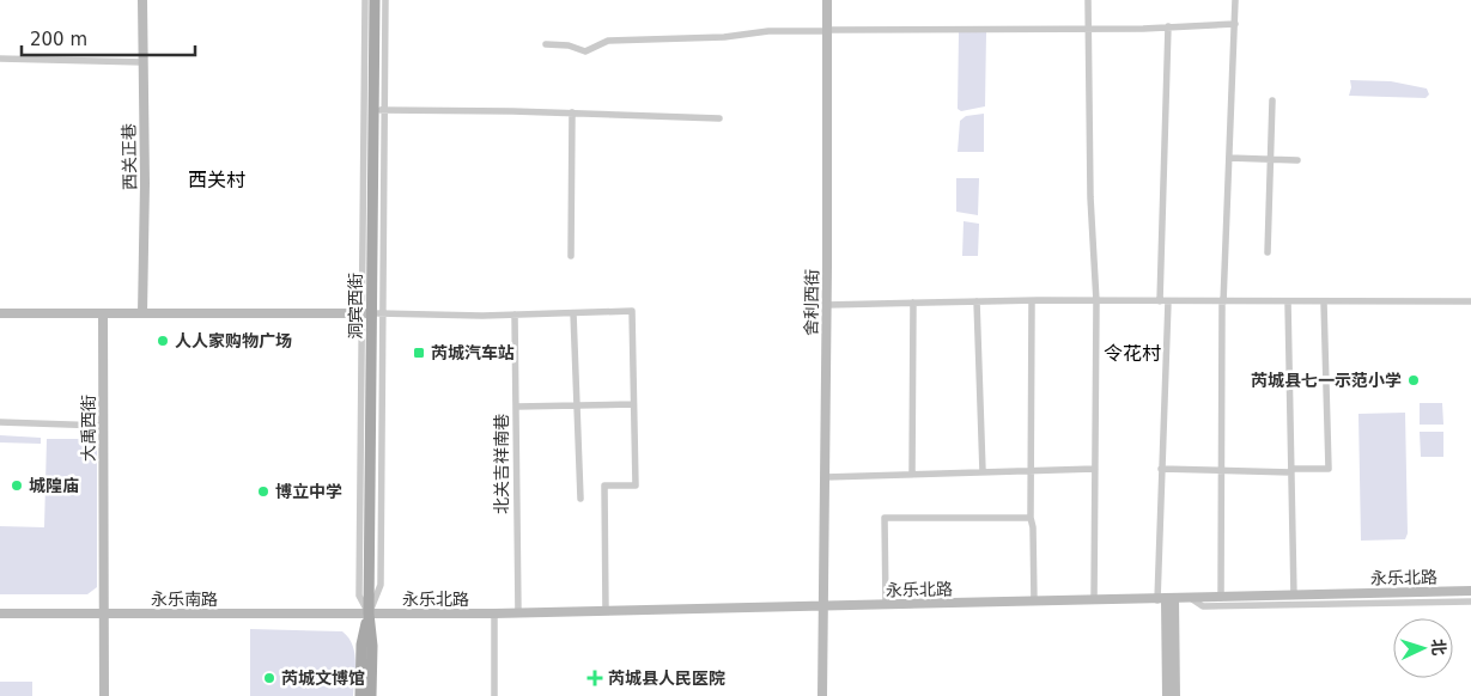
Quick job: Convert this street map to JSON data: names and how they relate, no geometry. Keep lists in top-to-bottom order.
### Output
{
  "streets": {
    "main road": ["洞宾西街"],
    "street": [
      "西关正巷",
      "舍利西街",
      "大禹西街",
      "北关吉祥南巷",
      "永乐北路",
      "永乐南路"
    ]
  },
  "crossings": [
    ["舍利西街", "永乐北路"],
    ["洞宾西街", "永乐北路"],
    ["洞宾西街", "永乐南路"],
    ["大禹西街", "永乐南路"],
    ["北关吉祥南巷", "永乐北路"],
    ["永乐北路", "永乐南路"]
  ],
  "districts": ["西关村", "令花村"],
  "places": {
    "other": [
      "人人家购物广场",
      "芮城县七一示范小学",
      "城隍庙",
      "博立中学",
      "芮城文博馆"
    ],
    "transit": ["芮城汽车站"],
    "health": ["芮城县人民医院"]
  },
  "scale_bar": "200 m",
  "north": "right"
}
